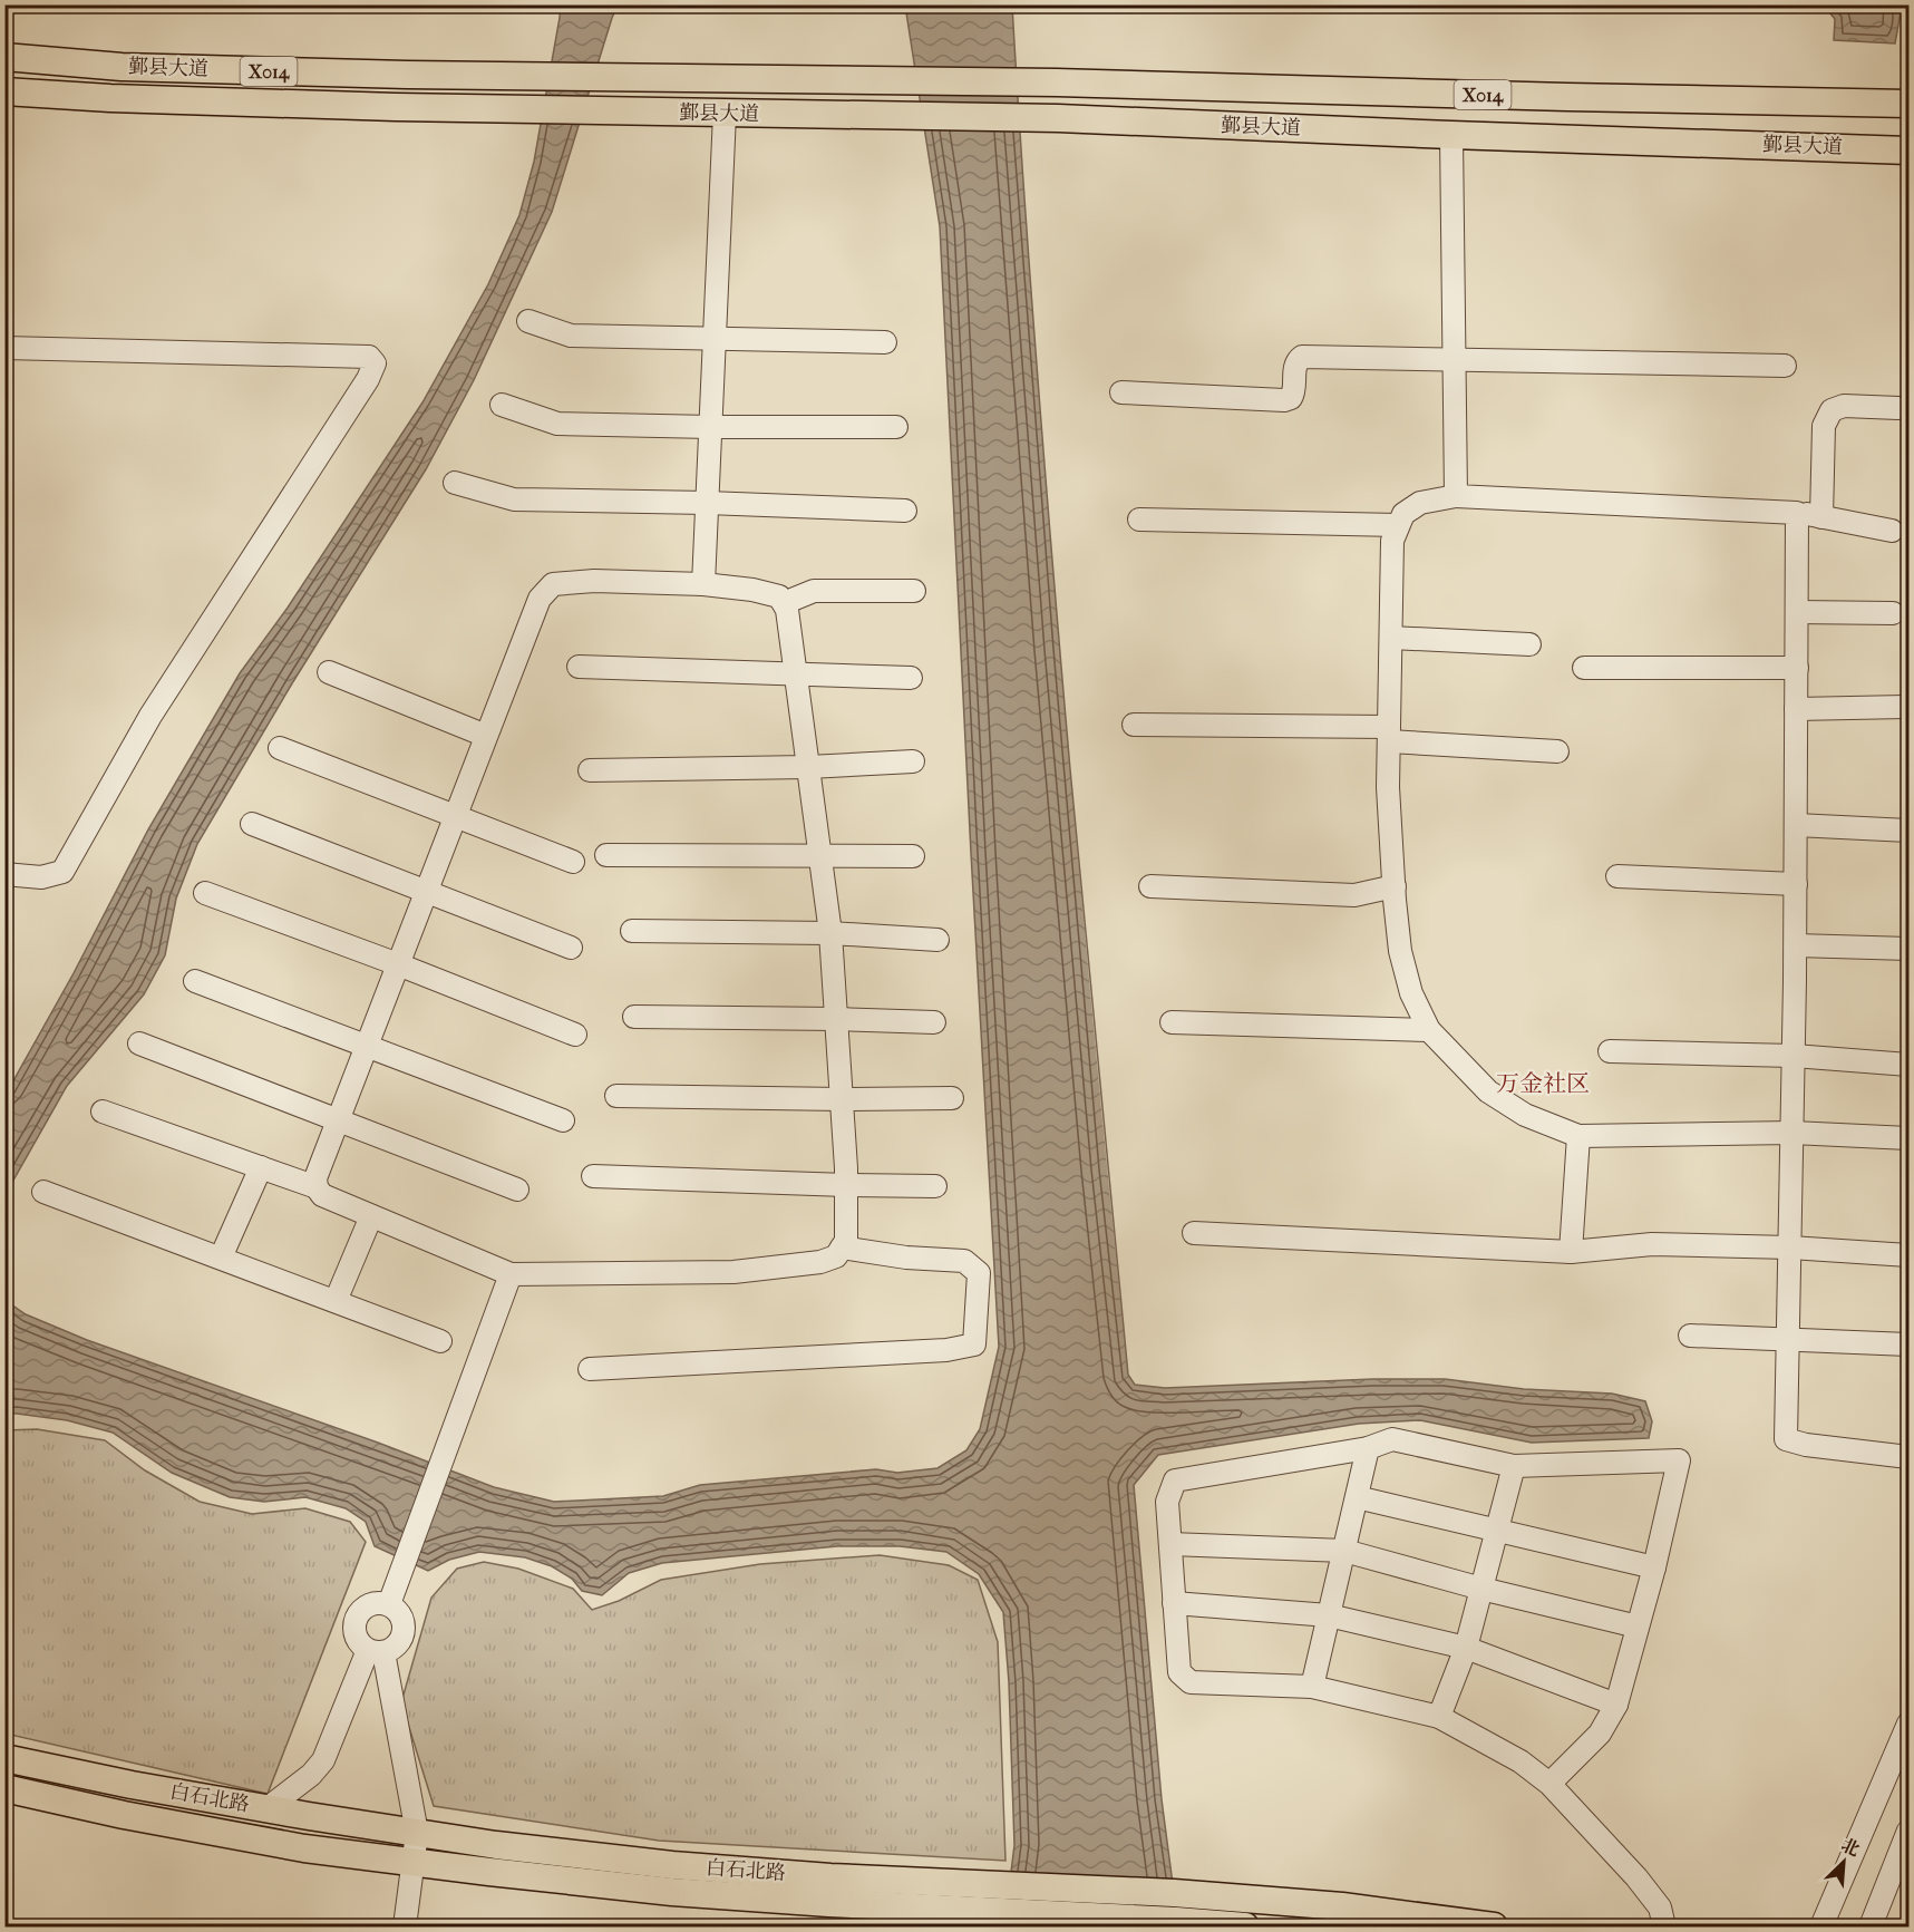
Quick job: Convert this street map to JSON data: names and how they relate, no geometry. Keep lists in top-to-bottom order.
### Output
{
  "streets": {
    "main road": ["鄞县大道", "X014", "白石北路"]
  },
  "districts": ["万金社区"],
  "north": "top right"
}
